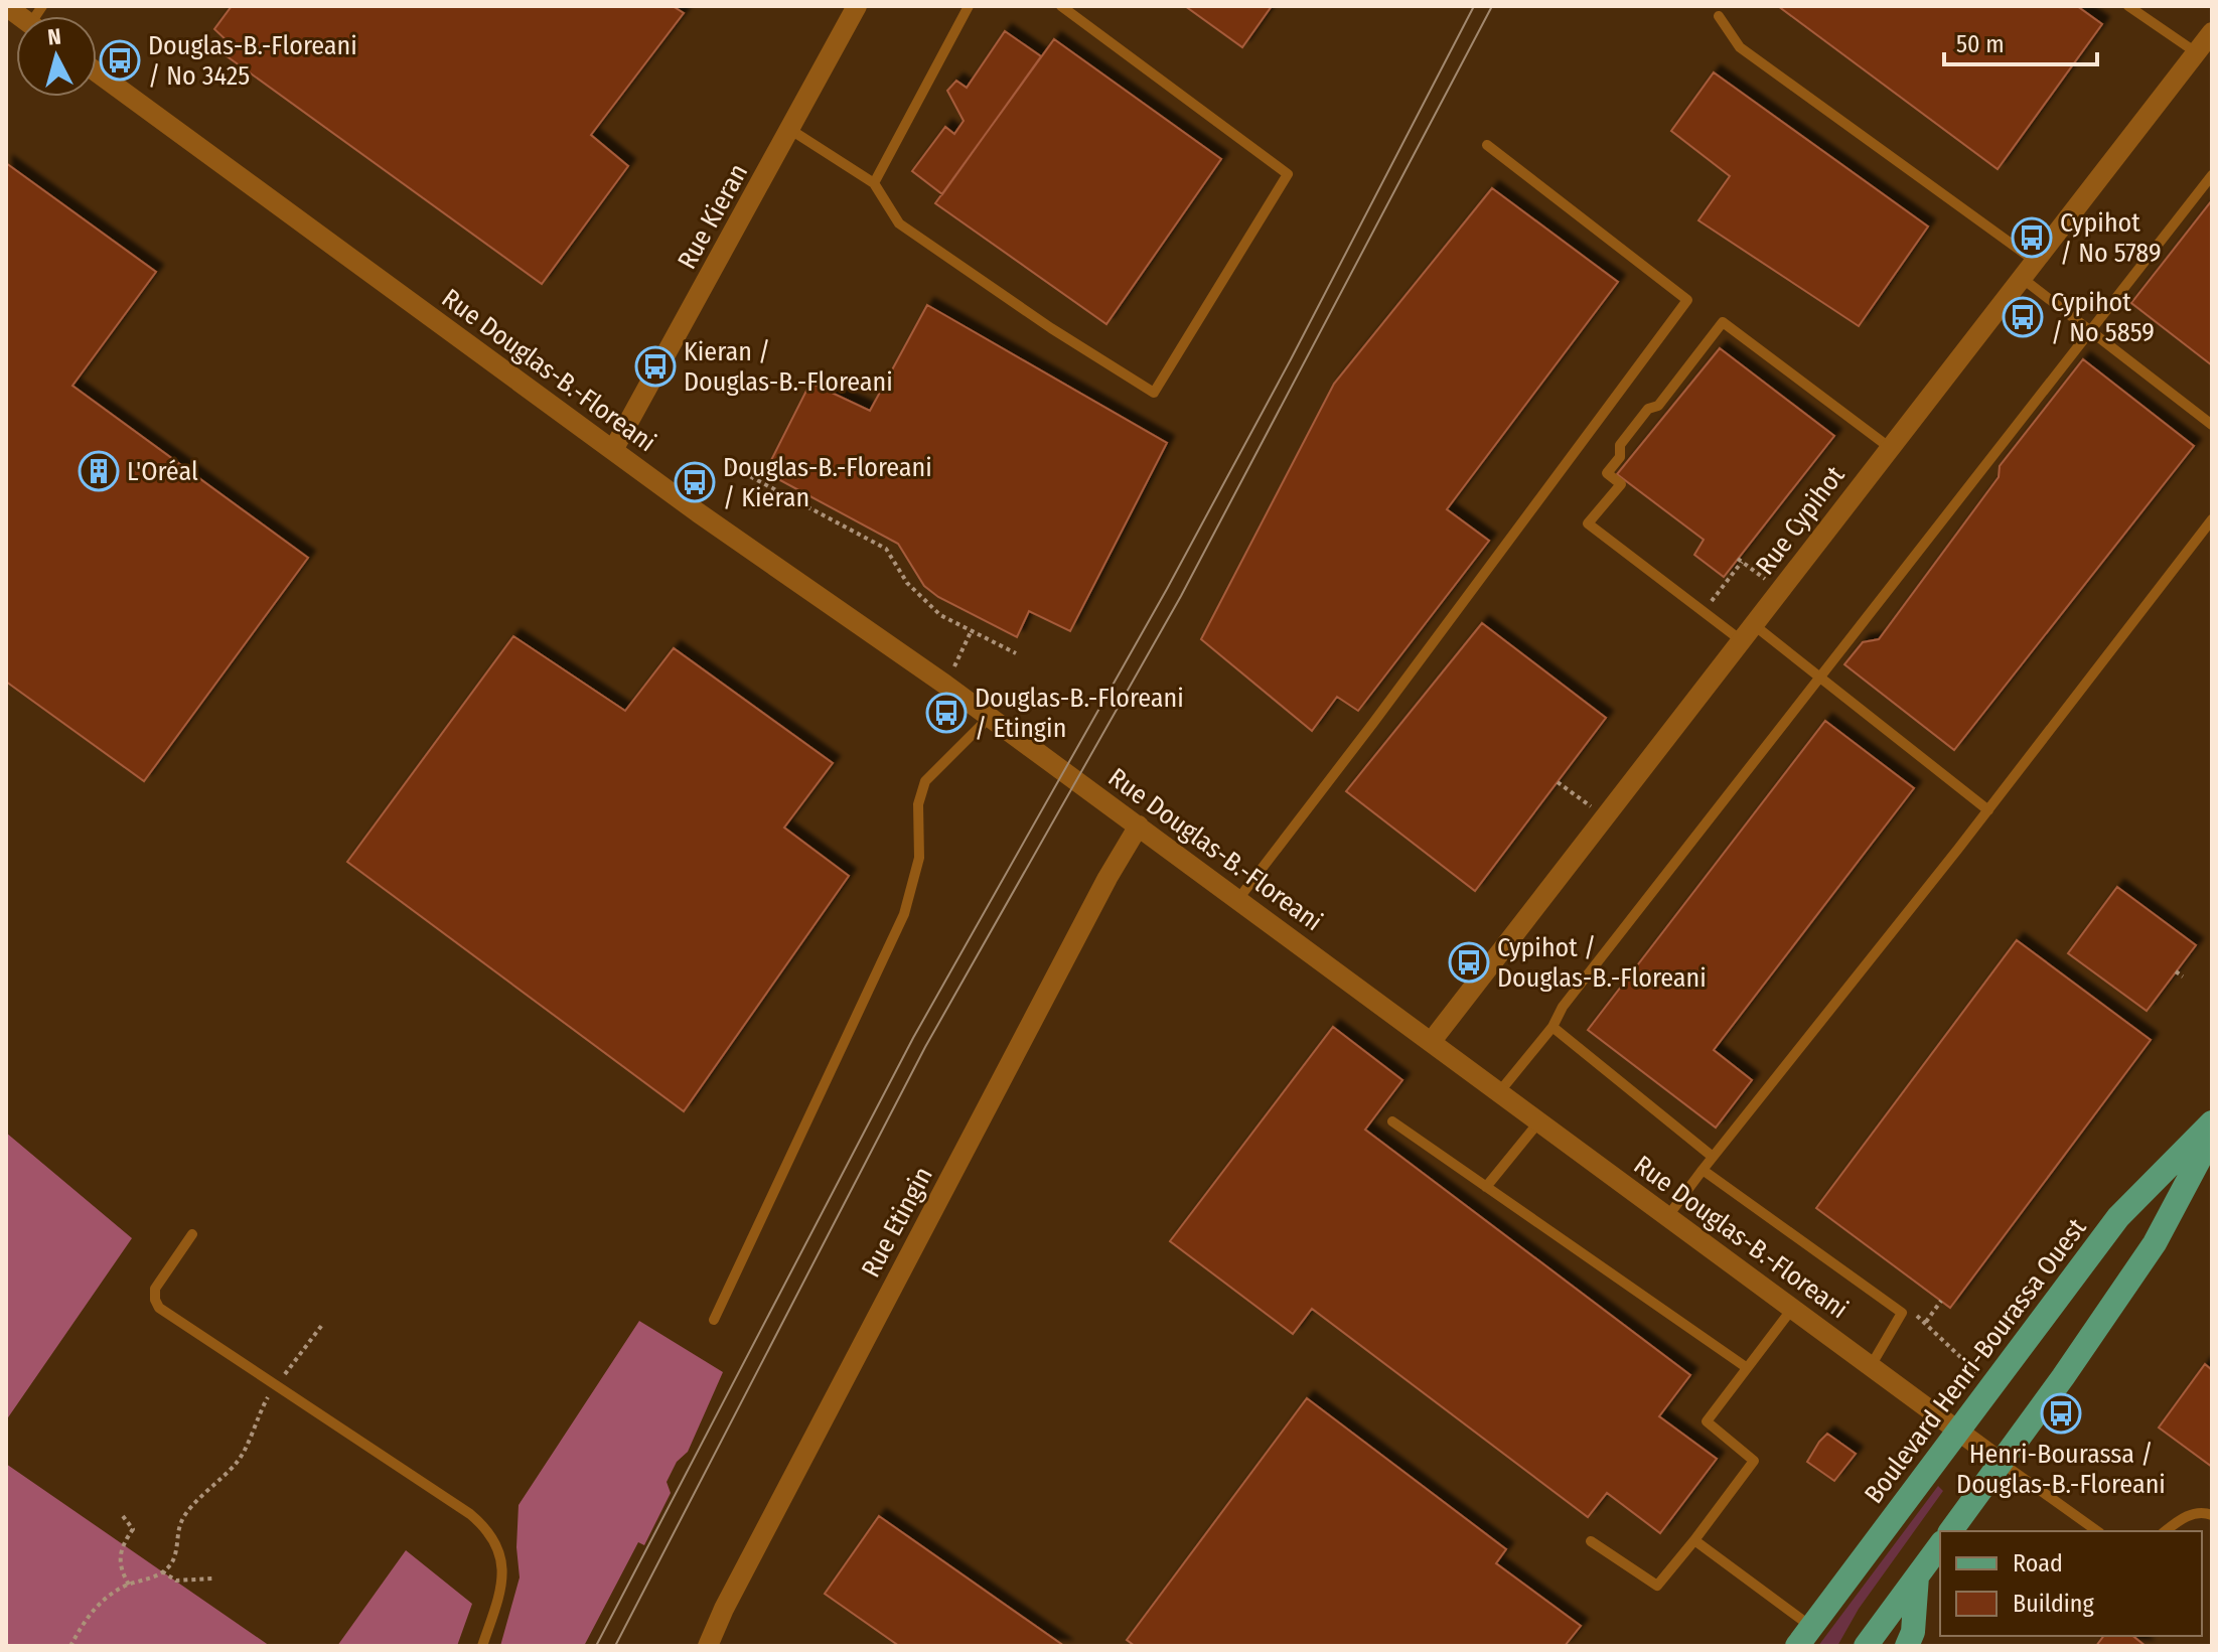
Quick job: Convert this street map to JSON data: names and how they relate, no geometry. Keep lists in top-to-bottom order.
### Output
{
  "streets": {
    "main road": ["Boulevard Henri-Bourassa Ouest"],
    "street": [
      "Rue Kieran",
      "Rue Douglas-B.-Floreani",
      "Rue Cypihot",
      "Rue Etingin"
    ]
  },
  "crossings": [
    ["Rue Kieran", "Rue Douglas-B.-Floreani"],
    ["Rue Douglas-B.-Floreani", "Rue Cypihot"],
    ["Rue Douglas-B.-Floreani", "Rue Etingin"],
    ["Rue Douglas-B.-Floreani", "Boulevard Henri-Bourassa Ouest"]
  ],
  "places": {
    "bus stop": [
      "Douglas-B.-Floreani / No 3425",
      "Cypihot / No 5789",
      "Cypihot / No 5859",
      "Kieran / Douglas-B.-Floreani",
      "Douglas-B.-Floreani / Kieran",
      "Douglas-B.-Floreani / Etingin",
      "Cypihot / Douglas-B.-Floreani",
      "Henri-Bourassa / Douglas-B.-Floreani"
    ],
    "building": ["L'Oréal"]
  },
  "legend": ["Road", "Building"],
  "scale_bar": "50 m",
  "north": "top"
}
